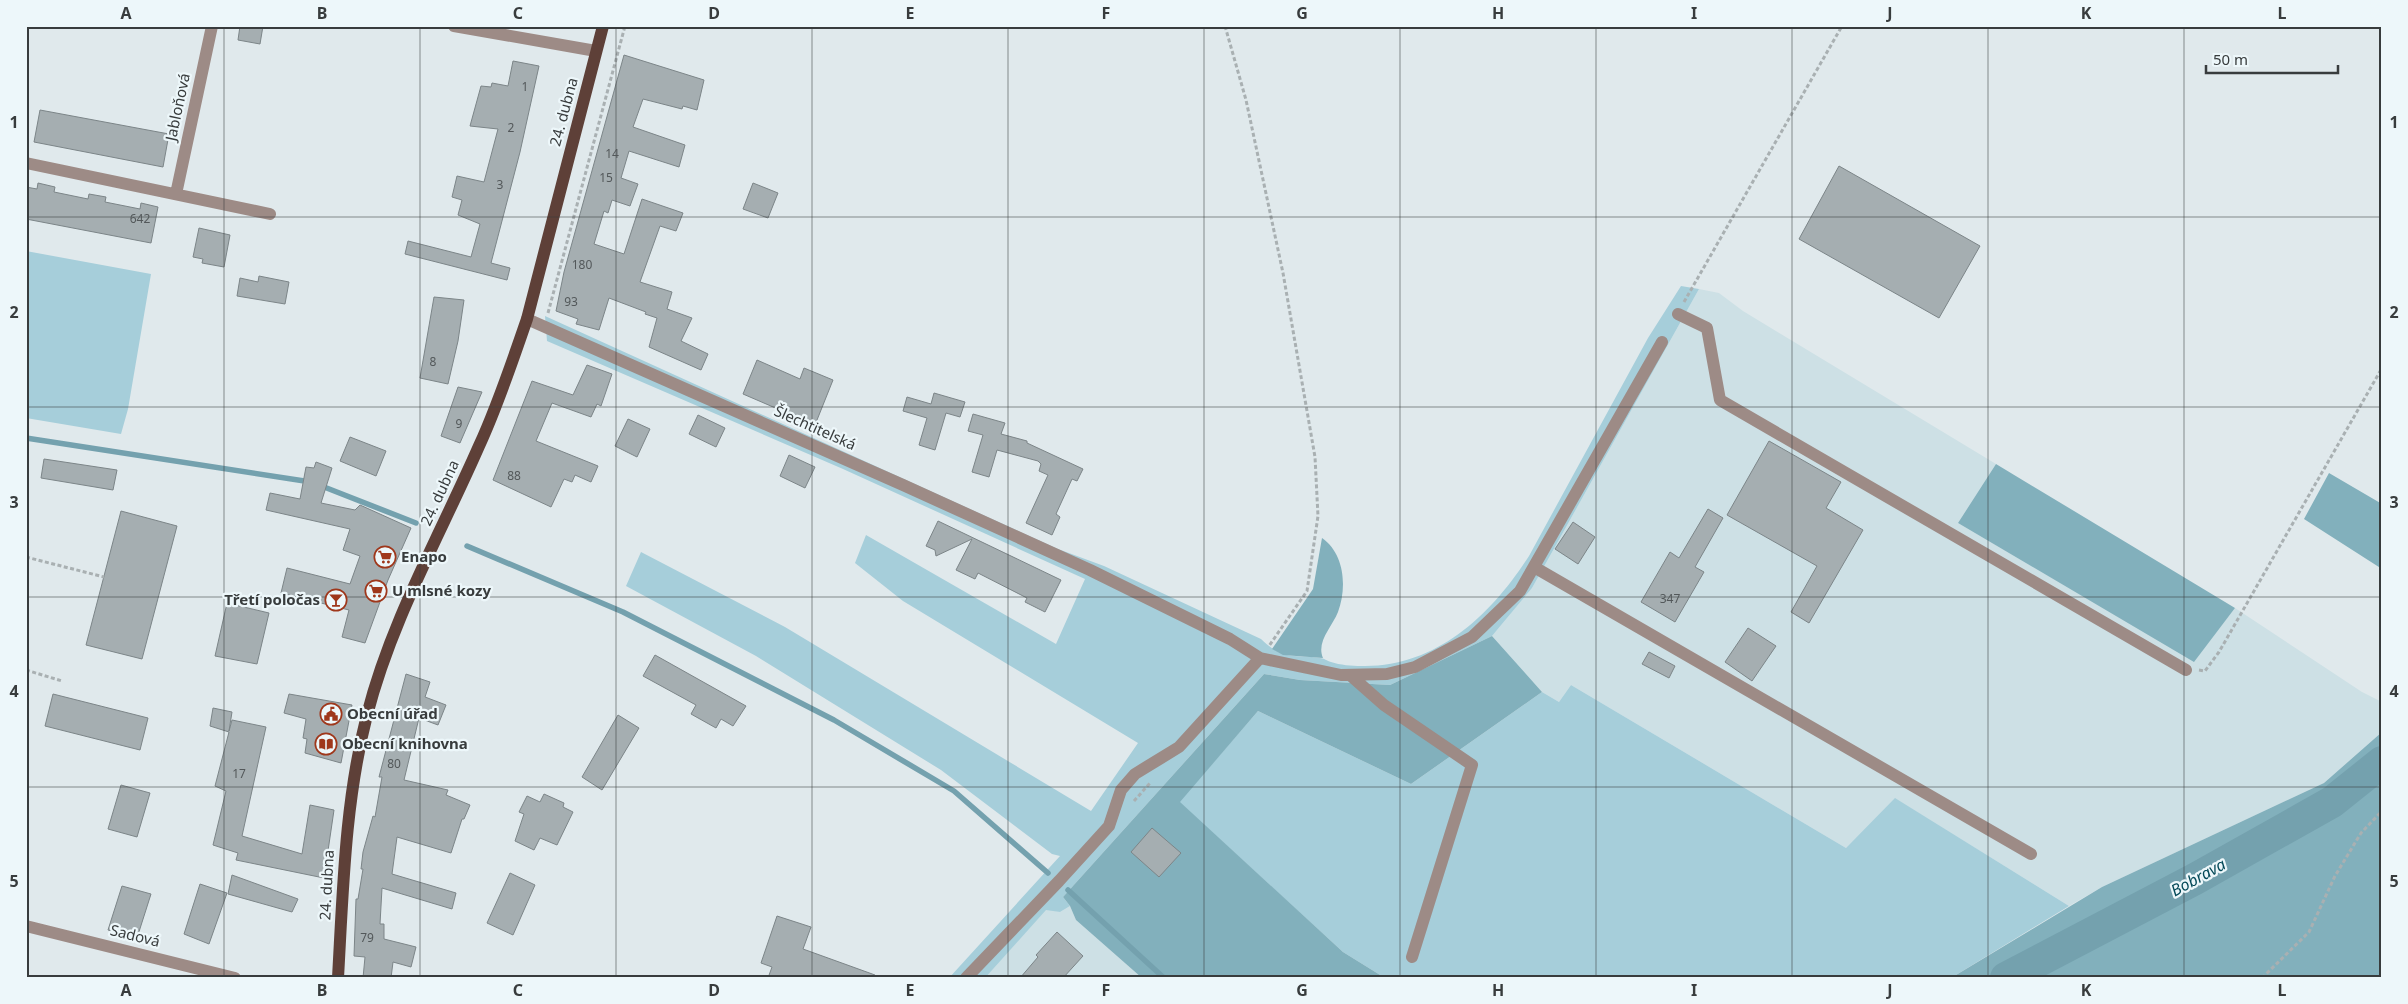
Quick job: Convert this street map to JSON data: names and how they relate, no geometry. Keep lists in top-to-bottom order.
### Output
{
  "streets": {
    "main road": ["24. dubna"],
    "street": ["Jabloňová", "Šlechtitelská", "Sadová"]
  },
  "crossings": [
    ["24. dubna", "Šlechtitelská"]
  ],
  "water": ["Bobrava"],
  "places": {
    "supermarket": ["Enapo", "U mlsné kozy"],
    "bar": ["Třetí poločas"],
    "public building": ["Obecní úřad"],
    "library": ["Obecní knihovna"]
  },
  "house_numbers": [
    "1",
    "2",
    "14",
    "15",
    "3",
    "642",
    "180",
    "93",
    "8",
    "9",
    "88",
    "347",
    "80",
    "17",
    "79"
  ],
  "scale_bar": "50 m",
  "grid": {
    "columns": [
      "A",
      "B",
      "C",
      "D",
      "E",
      "F",
      "G",
      "H",
      "I",
      "J",
      "K",
      "L"
    ],
    "rows": [
      "1",
      "2",
      "3",
      "4",
      "5"
    ]
  }
}
